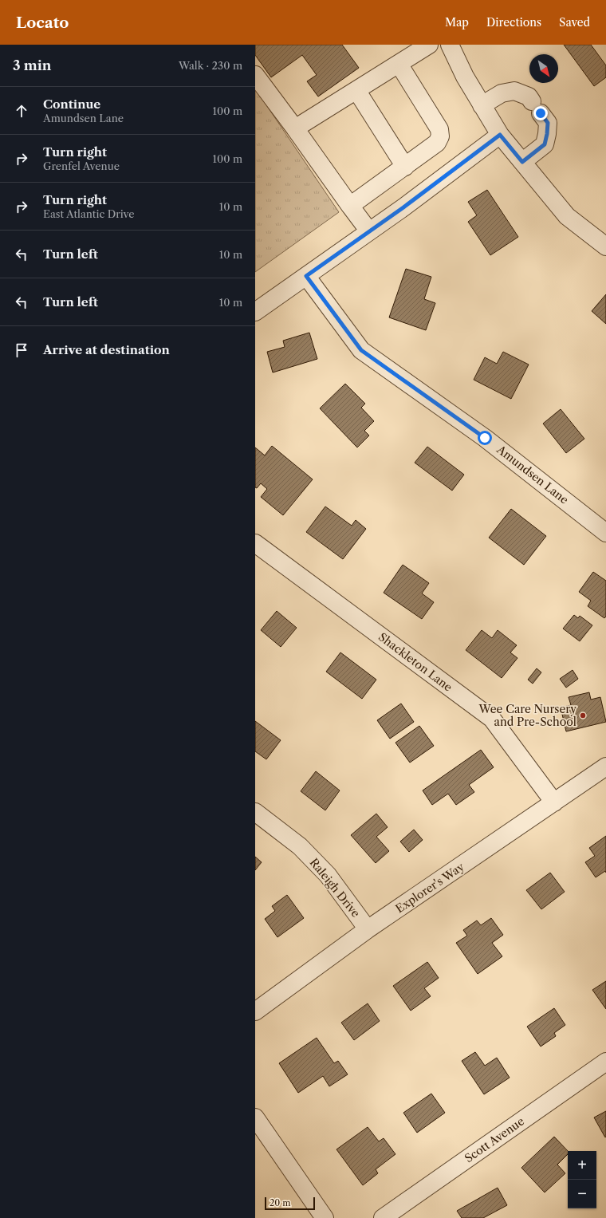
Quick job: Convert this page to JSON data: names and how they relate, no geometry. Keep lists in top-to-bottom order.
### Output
{
  "streets": {
    "street": [
      "Amundsen Lane",
      "Shackleton Lane",
      "Raleigh Drive",
      "Explorer's Way",
      "Scott Avenue"
    ]
  },
  "crossings": [
    ["Shackleton Lane", "Explorer's Way"],
    ["Raleigh Drive", "Explorer's Way"]
  ],
  "places": ["Wee Care Nursery and Pre-School"],
  "scale_bar": "20 m",
  "north": "bottom right",
  "page": {
    "header": "Locato",
    "nav": ["Map", "Directions", "Saved"],
    "heading": ["3 min", "Walk · 230 m"],
    "list": [
      ["Continue", "Amundsen Lane", "100 m"],
      ["Turn right", "Grenfel Avenue", "100 m"],
      ["Turn right", "East Atlantic Drive", "10 m"],
      ["Turn left", "10 m"],
      ["Turn left", "10 m"],
      "Arrive at destination"
    ],
    "map_buttons": ["+", "−"],
    "scale": "20 m"
  }
}
